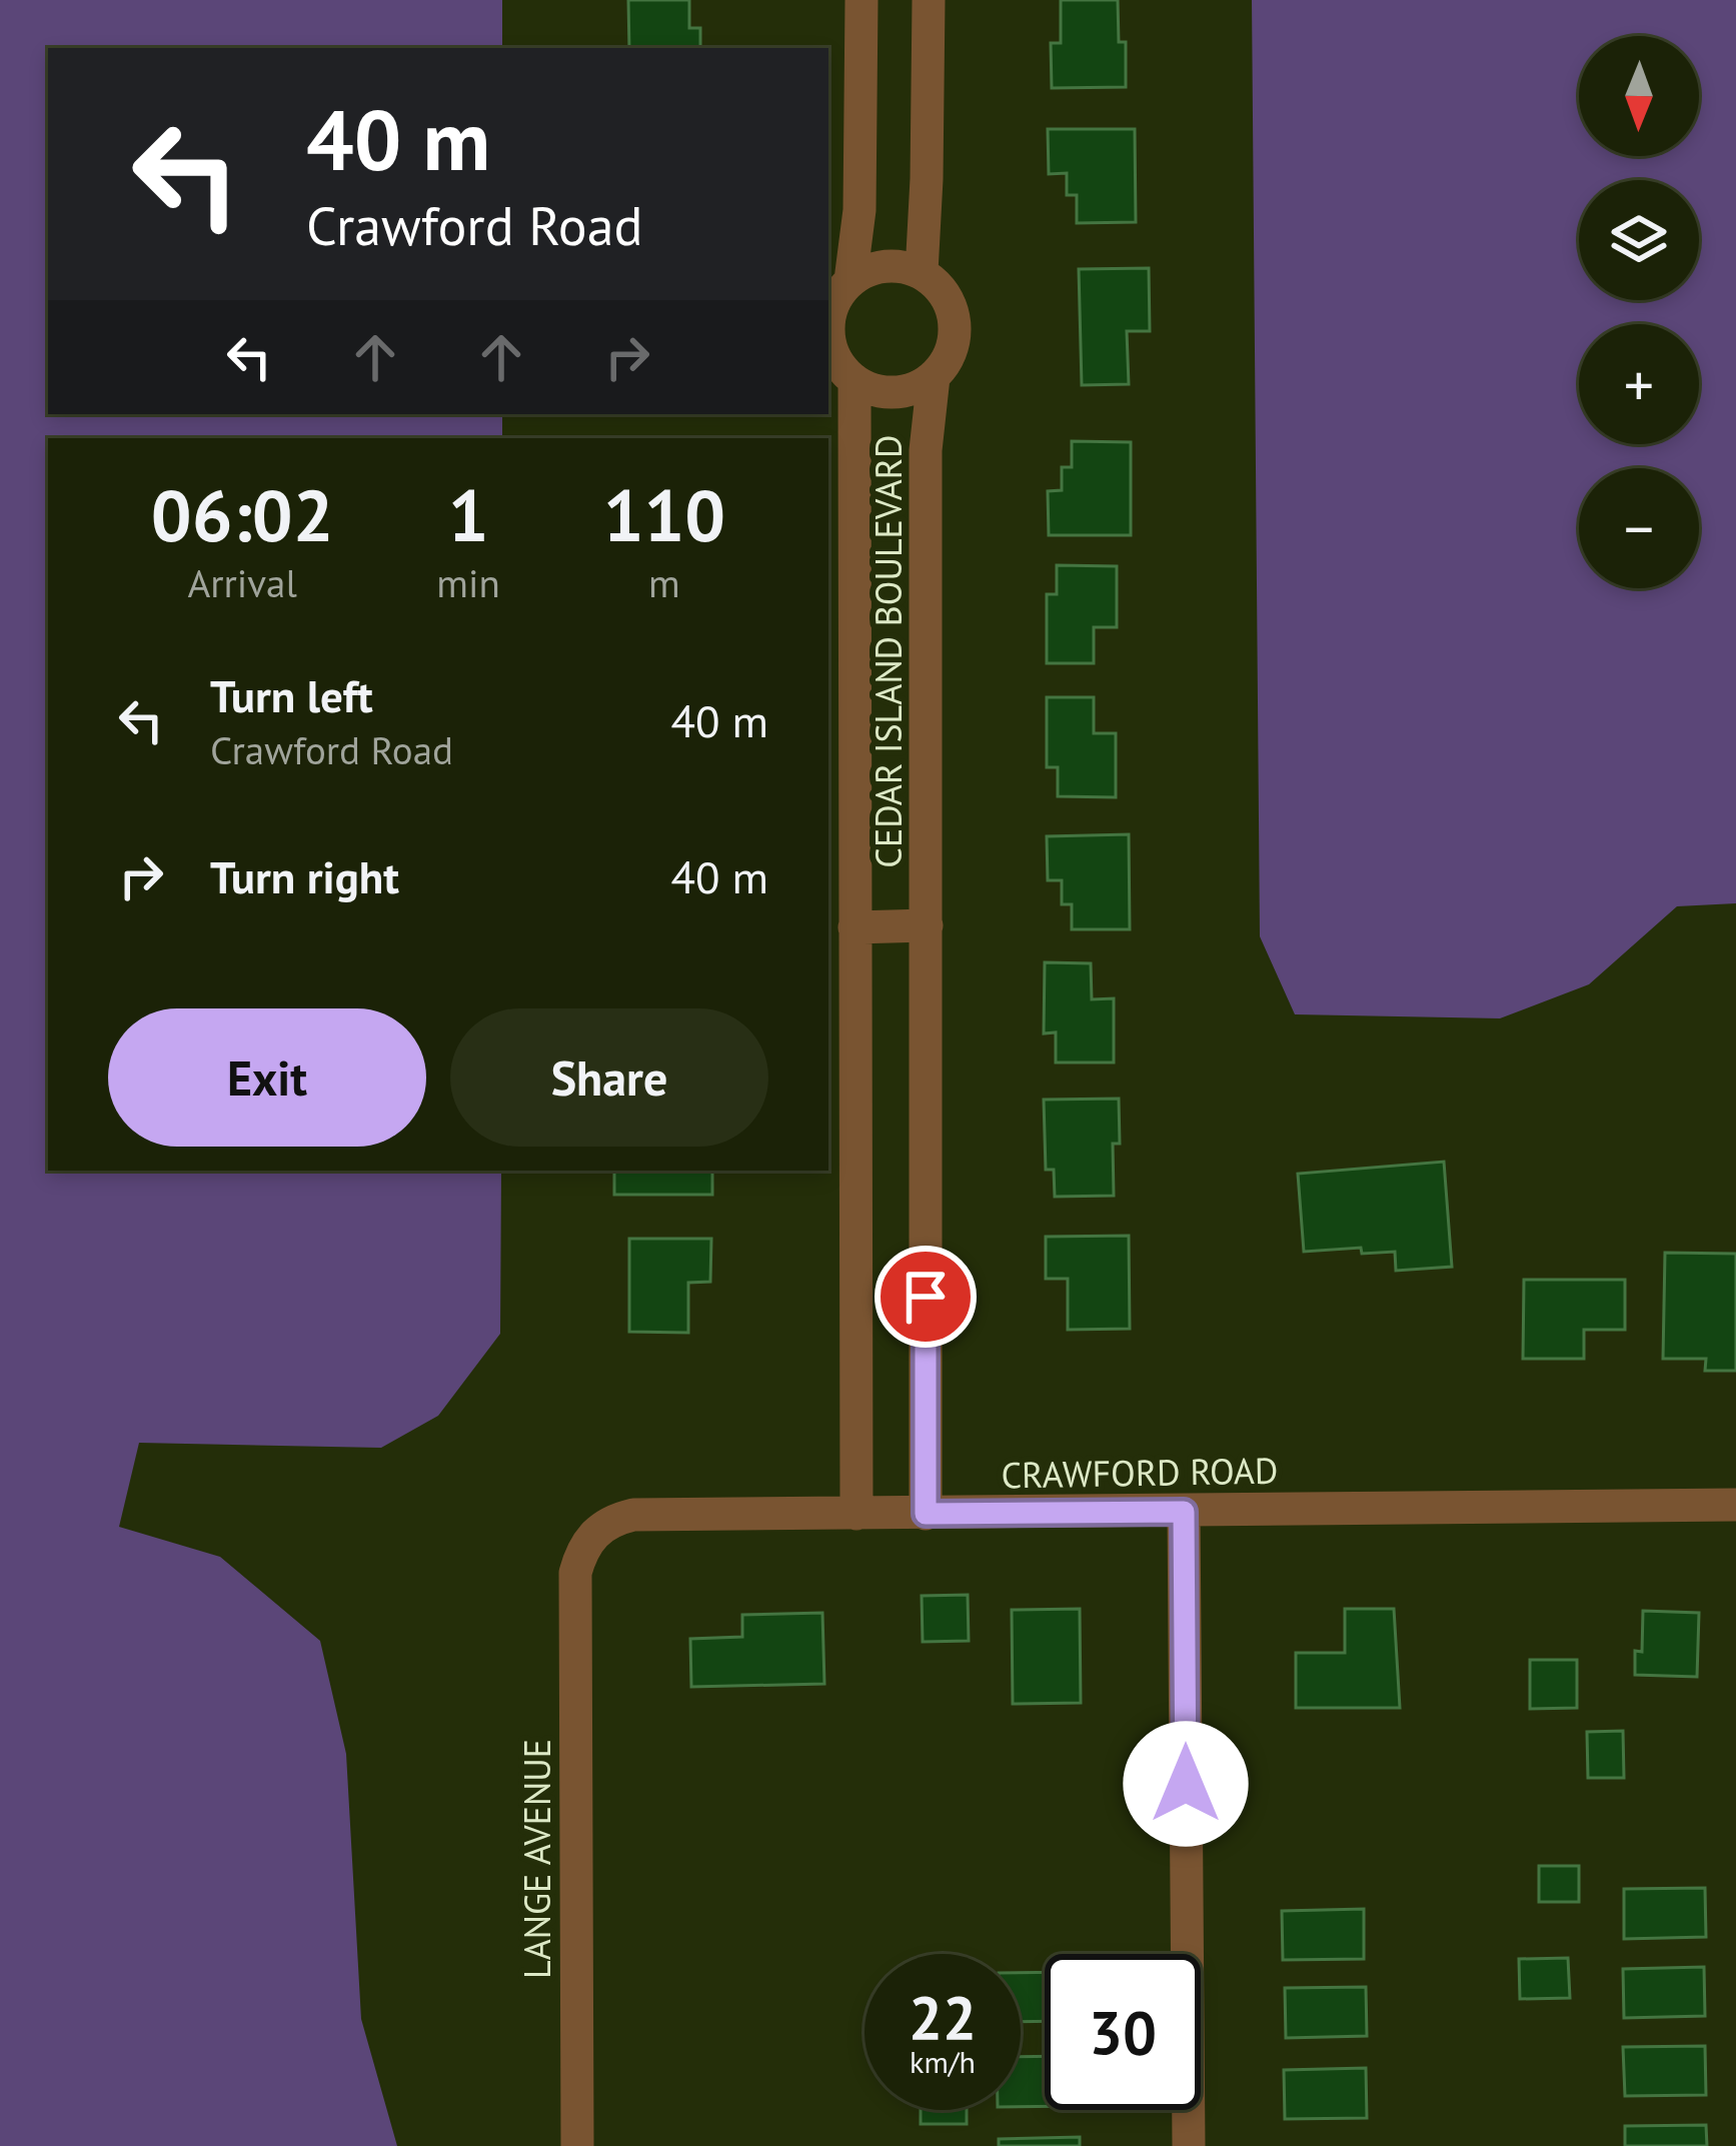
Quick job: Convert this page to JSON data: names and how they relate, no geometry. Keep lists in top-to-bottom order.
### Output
{
  "streets": {
    "street": ["CEDAR ISLAND BOULEVARD", "CRAWFORD ROAD", "LANGE AVENUE"]
  },
  "crossings": [
    ["CEDAR ISLAND BOULEVARD", "CRAWFORD ROAD"],
    ["CRAWFORD ROAD", "LANGE AVENUE"]
  ],
  "north": "bottom",
  "page": {
    "map_buttons": ["+", "−"],
    "turn": ["40 m", "Crawford Road"],
    "eta": [
      "06:02",
      "Arrival",
      "1",
      "min",
      "110",
      "m"
    ],
    "list": [
      {
        "name": "Turn left",
        "note": "Crawford Road",
        "value": "40 m"
      },
      {
        "name": "Turn right",
        "value": "40 m"
      }
    ],
    "buttons": ["Exit", "Share"],
    "speed": "22 km/h",
    "limit": "30"
  }
}
